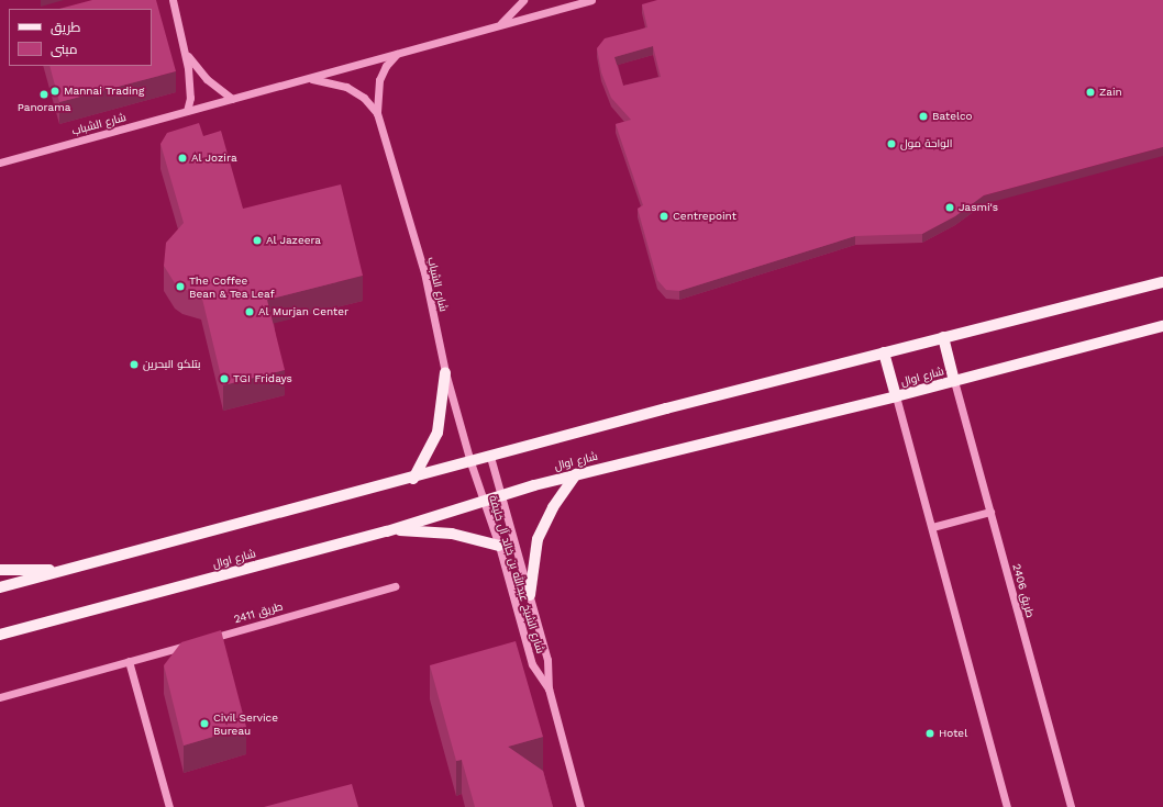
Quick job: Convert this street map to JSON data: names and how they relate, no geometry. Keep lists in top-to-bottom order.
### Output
{
  "streets": {
    "main road": ["شارع اوال"],
    "street": [
      "شارع الشباب",
      "شارع الشيخ عبدالله بن خالد آل خليفة",
      "طريق 2406",
      "طريق 2411"
    ]
  },
  "crossings": [
    ["شارع الشباب", "شارع الشيخ عبدالله بن خالد آل خليفة"],
    ["شارع اوال", "شارع الشيخ عبدالله بن خالد آل خليفة"],
    ["شارع اوال", "طريق 2406"]
  ],
  "places": [
    "Mannai Trading",
    "Zain",
    "Panorama",
    "Batelco",
    "الواحة مول",
    "Al Jozira",
    "Jasmi's",
    "Centrepoint",
    "Al Jazeera",
    "The Coffee Bean & Tea Leaf",
    "Al Murjan Center",
    "بتلكو البحرين",
    "TGI Fridays",
    "Civil Service Bureau",
    "Hotel"
  ],
  "legend": ["طريق", "مبنى"]
}
